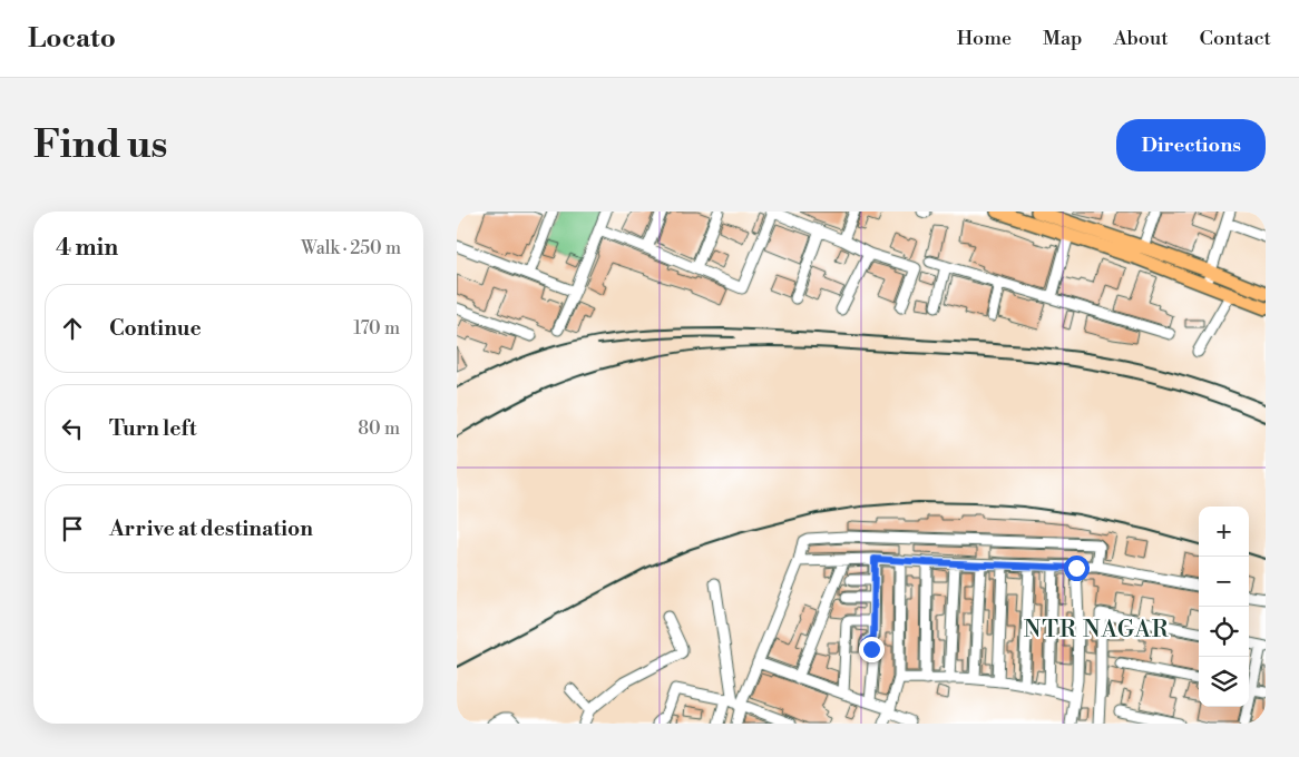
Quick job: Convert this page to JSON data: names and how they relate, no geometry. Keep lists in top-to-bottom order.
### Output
{
  "districts": ["NTR NAGAR"],
  "page": {
    "header": "Locato",
    "nav": [
      "Home",
      "Map",
      "About",
      "Contact"
    ],
    "buttons": "Directions",
    "title": "Find us",
    "heading": ["4 min", "Walk · 250 m"],
    "list": [
      ["Continue", "170 m"],
      ["Turn left", "80 m"],
      "Arrive at destination"
    ],
    "map_buttons": ["+", "−"]
  }
}
